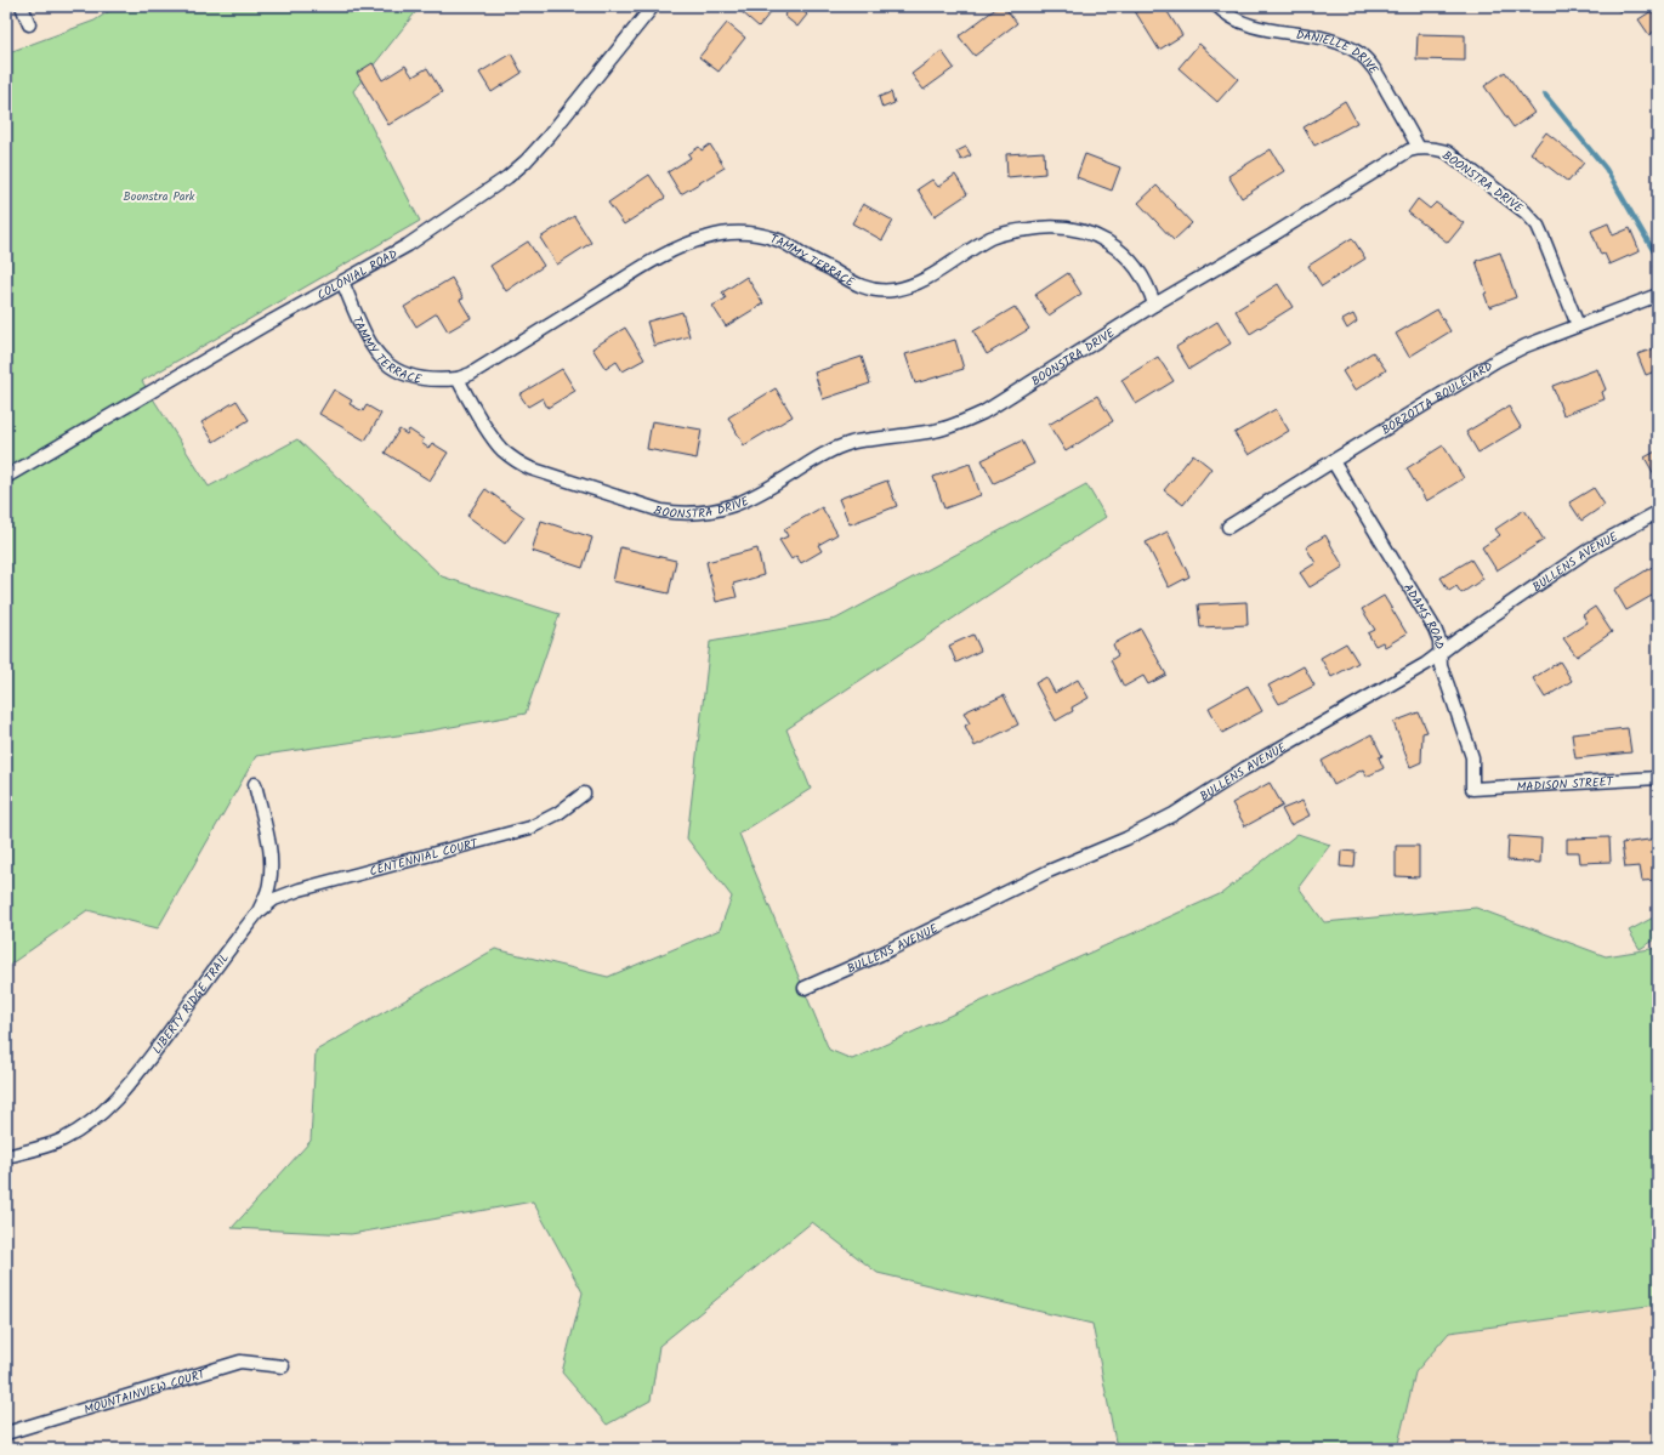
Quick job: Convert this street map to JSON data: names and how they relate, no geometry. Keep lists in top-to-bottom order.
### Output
{
  "streets": {
    "street": [
      "DANIELLE DRIVE",
      "BOONSTRA DRIVE",
      "TAMMY TERRACE",
      "COLONIAL ROAD",
      "BORZOTTA BOULEVARD",
      "BULLENS AVENUE",
      "ADAMS ROAD",
      "MADISON STREET",
      "CENTENNIAL COURT",
      "LIBERTY RIDGE TRAIL",
      "MOUNTAINVIEW COURT"
    ]
  },
  "crossings": [
    ["DANIELLE DRIVE", "BOONSTRA DRIVE"],
    ["BOONSTRA DRIVE", "TAMMY TERRACE"],
    ["BOONSTRA DRIVE", "BORZOTTA BOULEVARD"],
    ["TAMMY TERRACE", "COLONIAL ROAD"],
    ["BORZOTTA BOULEVARD", "ADAMS ROAD"],
    ["BULLENS AVENUE", "ADAMS ROAD"],
    ["ADAMS ROAD", "MADISON STREET"],
    ["CENTENNIAL COURT", "LIBERTY RIDGE TRAIL"]
  ],
  "parks": ["Boonstra Park"]
}
